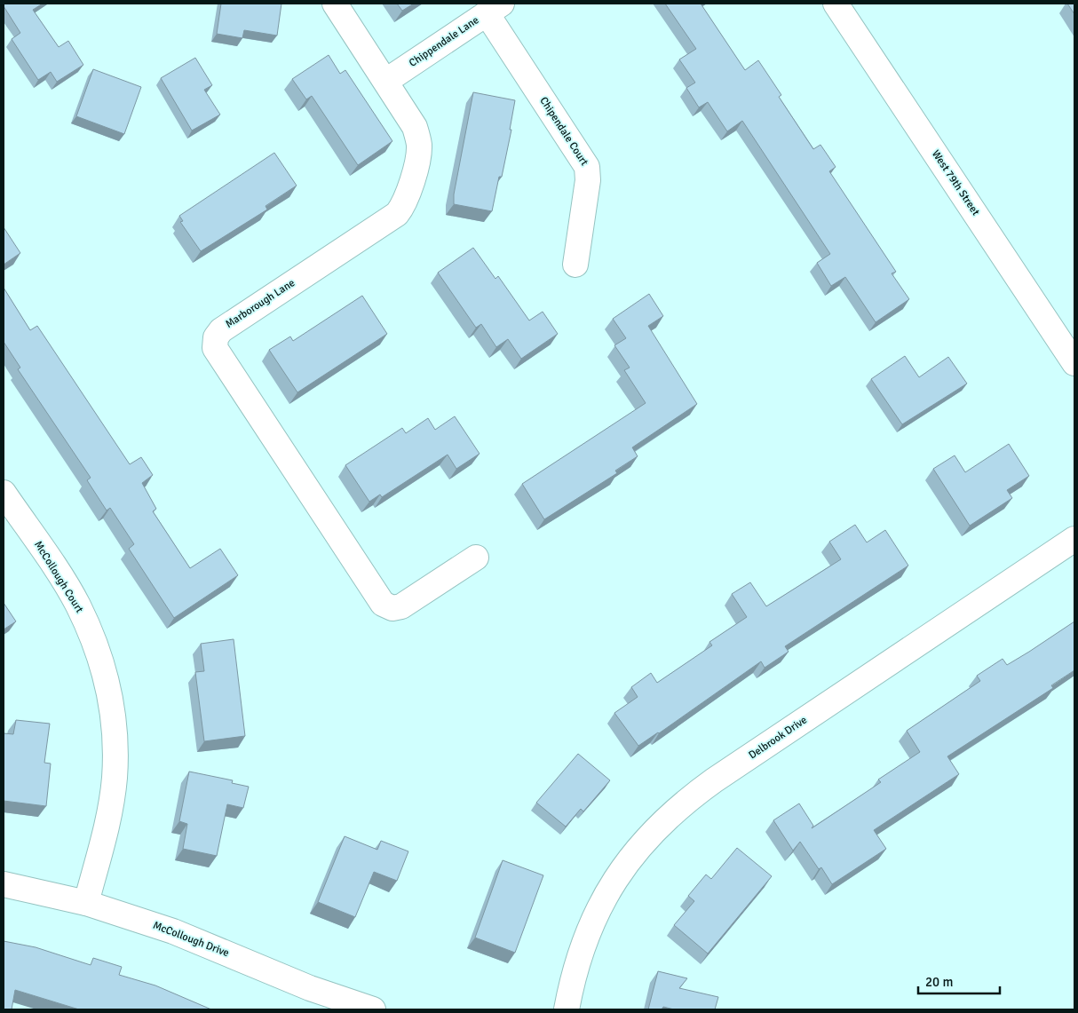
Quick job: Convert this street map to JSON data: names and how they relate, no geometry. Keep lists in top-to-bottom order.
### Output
{
  "streets": {
    "street": [
      "Chippendale Lane",
      "Chipendale Court",
      "West 79th Street",
      "Marborough Lane",
      "McCollough Court",
      "Delbrook Drive",
      "McCollough Drive"
    ]
  },
  "crossings": [
    ["Chippendale Lane", "Chipendale Court"],
    ["Chippendale Lane", "Marborough Lane"],
    ["McCollough Court", "McCollough Drive"]
  ],
  "scale_bar": "20 m"
}
